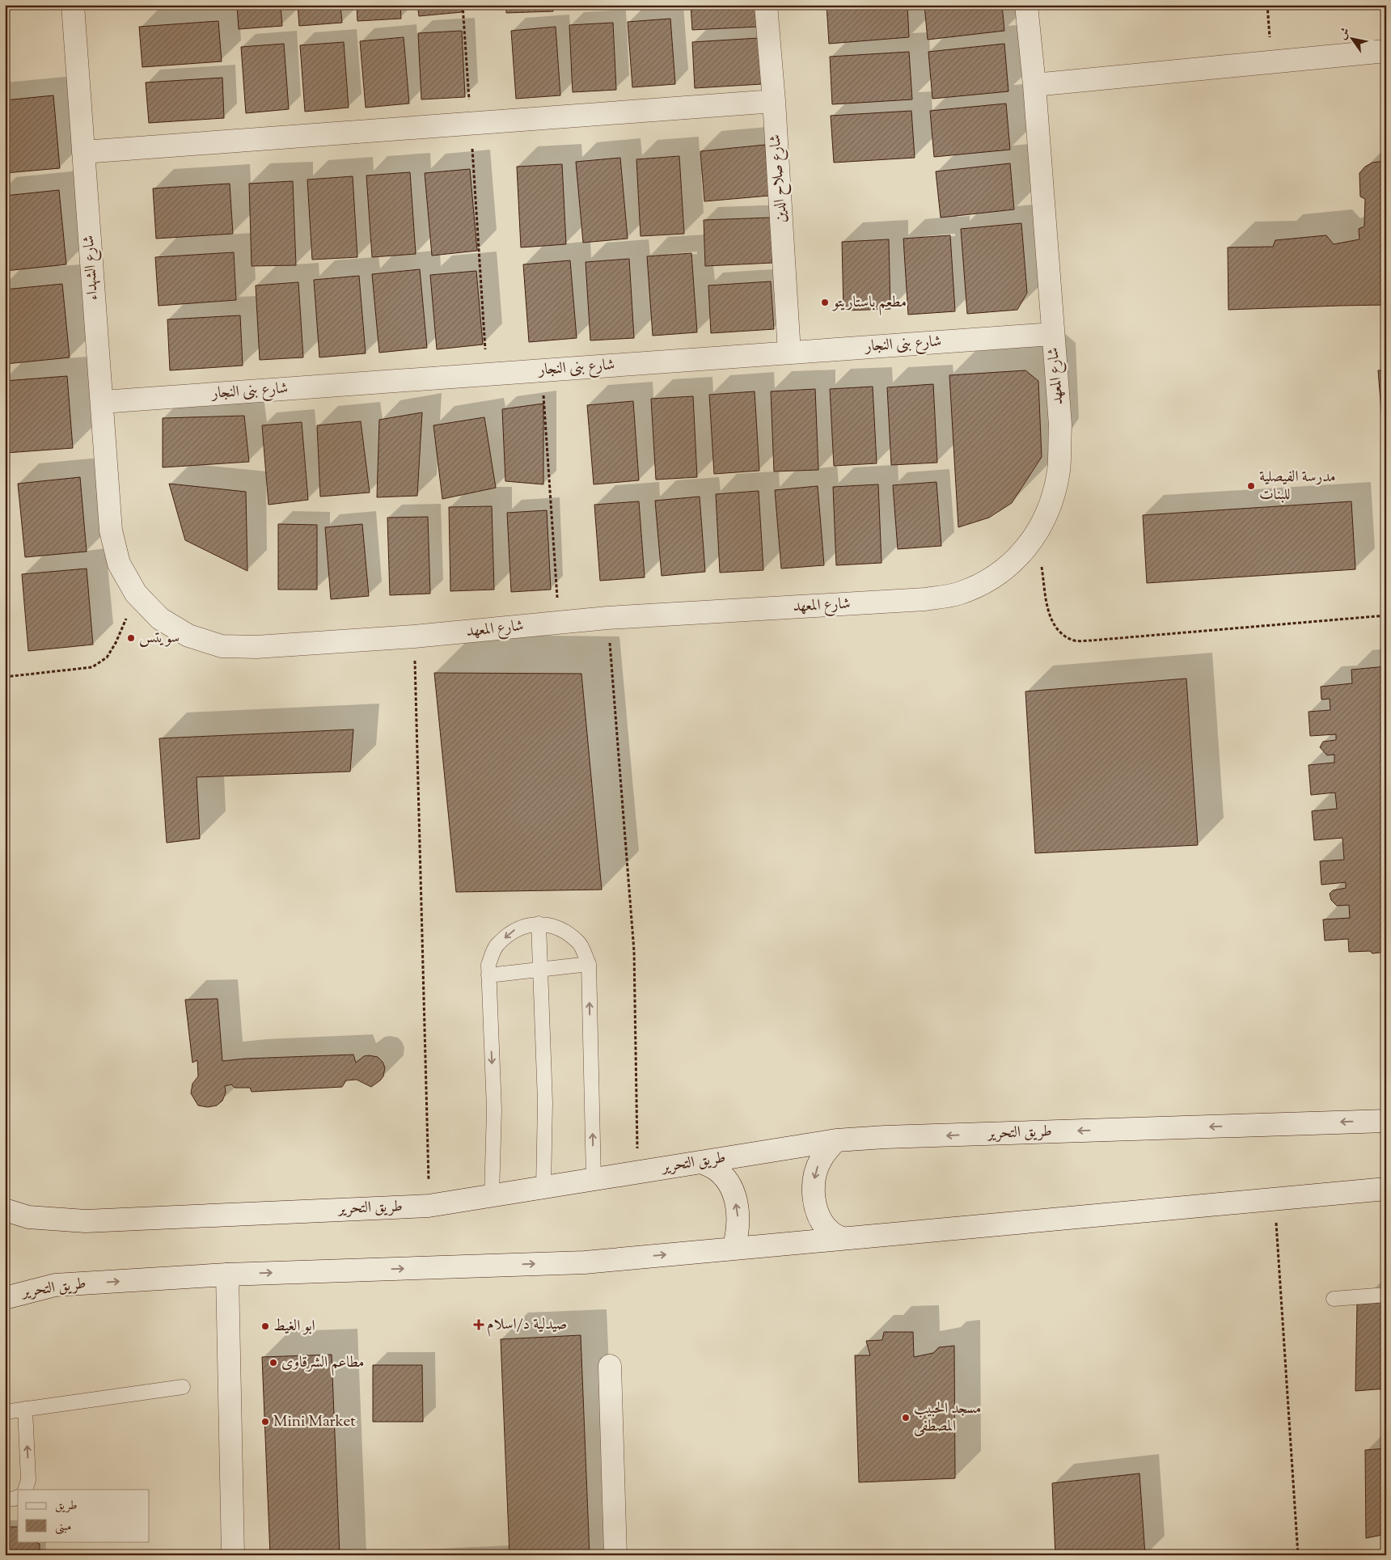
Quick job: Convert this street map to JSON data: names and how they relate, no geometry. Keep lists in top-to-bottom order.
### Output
{
  "streets": {
    "street": [
      "شارع صلاح الدين",
      "شارع الشهداء",
      "شارع بنى النجار",
      "شارع المعهد",
      "طريق التحرير"
    ]
  },
  "crossings": [
    ["شارع صلاح الدين", "شارع بنى النجار"],
    ["شارع الشهداء", "شارع بنى النجار"],
    ["شارع الشهداء", "شارع المعهد"],
    ["شارع بنى النجار", "شارع المعهد"]
  ],
  "places": {
    "other": [
      "مطعم باستاريتو",
      "مدرسة الفيصلية للبنات",
      "سويتس",
      "ابو الغيط",
      "مطاعم الشرقاوى",
      "مسجد الحبيب المصطفى",
      "Mini Market"
    ],
    "health": ["صيدلية د/اسلام"]
  },
  "legend": ["طريق", "مبنى"],
  "north": "top left"
}
